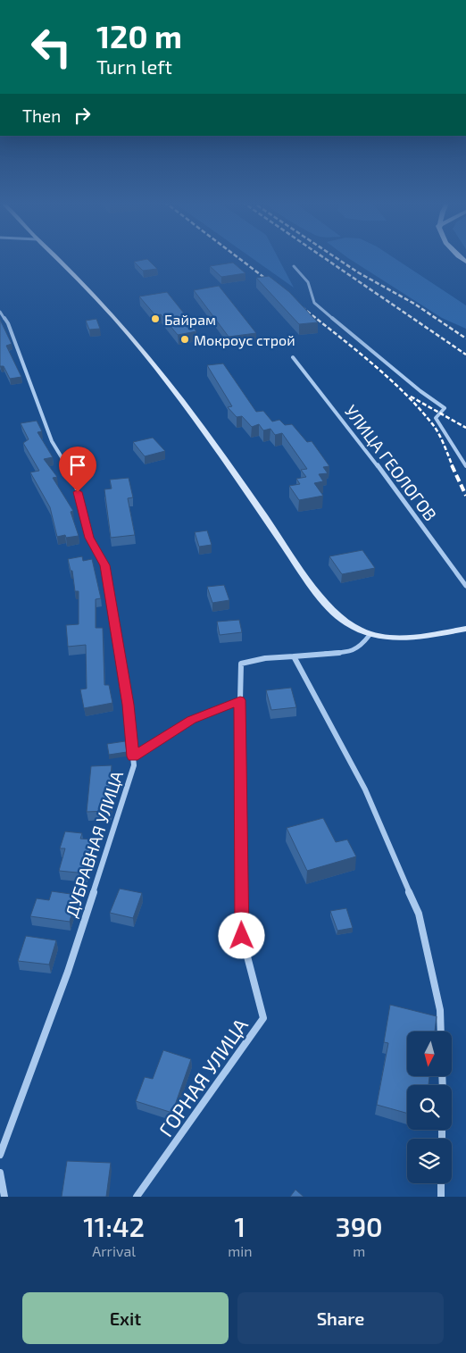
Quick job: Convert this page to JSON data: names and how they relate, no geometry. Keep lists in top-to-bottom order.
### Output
{
  "streets": {
    "street": ["УЛИЦА ГЕОЛОГОВ", "ДУБРАВНАЯ УЛИЦА", "ГОРНАЯ УЛИЦА"]
  },
  "places": ["Байрам", "Мокроус строй"],
  "north": "bottom",
  "page": {
    "turn": ["120 m", "Turn left"],
    "then": "Then",
    "eta": [
      "11:42",
      "Arrival",
      "1",
      "min",
      "390",
      "m"
    ],
    "buttons": ["Exit", "Share"]
  }
}
